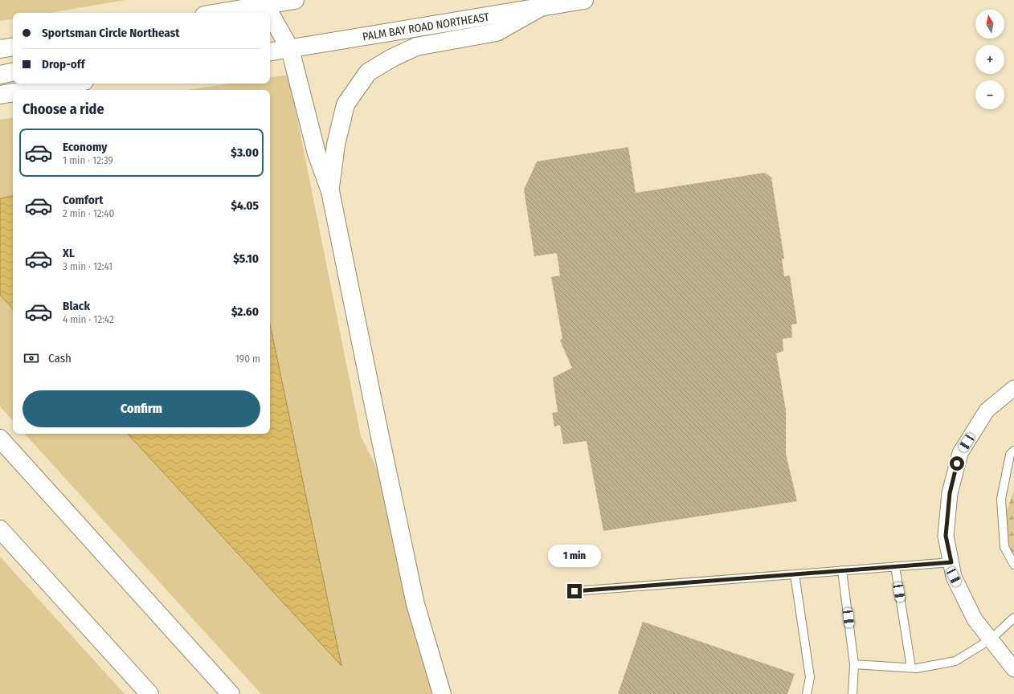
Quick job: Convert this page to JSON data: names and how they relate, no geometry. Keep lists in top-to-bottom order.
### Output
{
  "streets": {
    "main road": ["PALM BAY ROAD NORTHEAST"]
  },
  "north": "top",
  "page": {
    "map_buttons": ["+", "−"],
    "banner": ["Sportsman Circle Northeast", "Drop-off"],
    "heading": "Choose a ride",
    "list": [
      {
        "name": "Economy",
        "note": "1 min · 12:39",
        "value": "$3.00"
      },
      {
        "name": "Comfort",
        "note": "2 min · 12:40",
        "value": "$4.05"
      },
      {
        "name": "XL",
        "note": "3 min · 12:41",
        "value": "$5.10"
      },
      {
        "name": "Black",
        "note": "4 min · 12:42",
        "value": "$2.60"
      }
    ],
    "pay": ["Cash", "190 m"],
    "buttons": "Confirm",
    "bubble": "1 min"
  }
}
